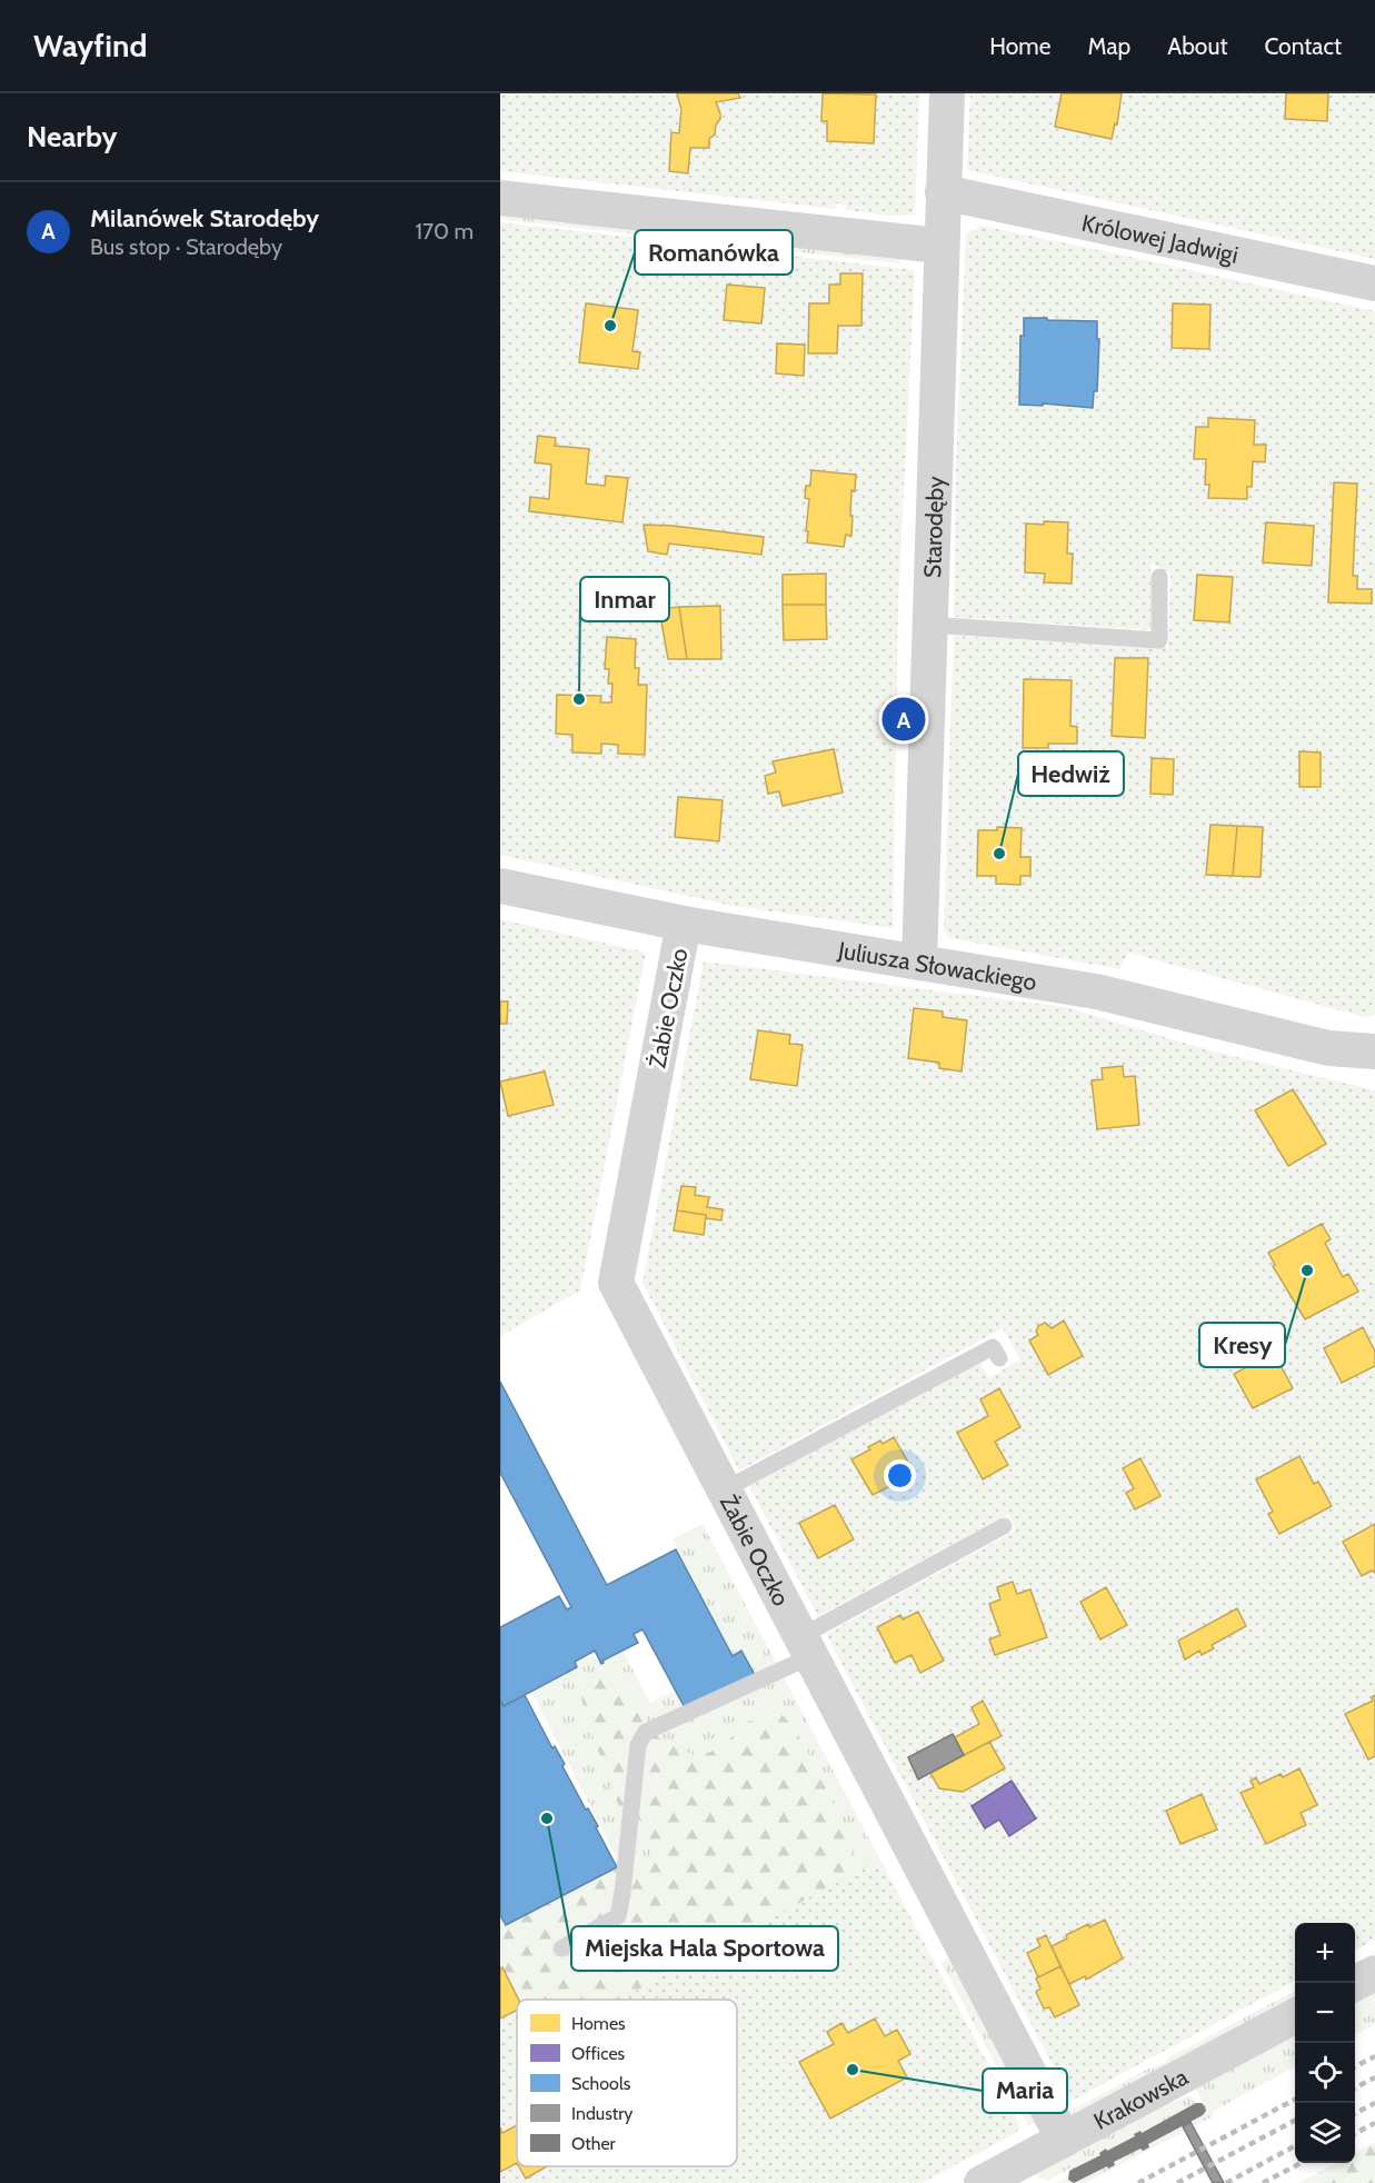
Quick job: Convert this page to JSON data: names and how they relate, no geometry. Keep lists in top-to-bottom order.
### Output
{
  "streets": {
    "street": [
      "Królowej Jadwigi",
      "Starodęby",
      "Juliusza Słowackiego",
      "Żabie Oczko",
      "Krakowska"
    ]
  },
  "crossings": [
    ["Królowej Jadwigi", "Starodęby"],
    ["Starodęby", "Juliusza Słowackiego"],
    ["Juliusza Słowackiego", "Żabie Oczko"],
    ["Żabie Oczko", "Krakowska"]
  ],
  "places": [
    "Romanówka",
    "Inmar",
    "Hedwiż",
    "Kresy",
    "Miejska Hala Sportowa",
    "Maria"
  ],
  "legend": [
    "Homes",
    "Offices",
    "Schools",
    "Industry",
    "Other"
  ],
  "page": {
    "header": "Wayfind",
    "nav": [
      "Home",
      "Map",
      "About",
      "Contact"
    ],
    "heading": "Nearby",
    "list": [
      {
        "mark": "A",
        "name": "Milanówek Starodęby",
        "note": "Bus stop · Starodęby",
        "value": "170 m"
      }
    ],
    "pins": "A",
    "map_buttons": ["+", "−"]
  }
}
